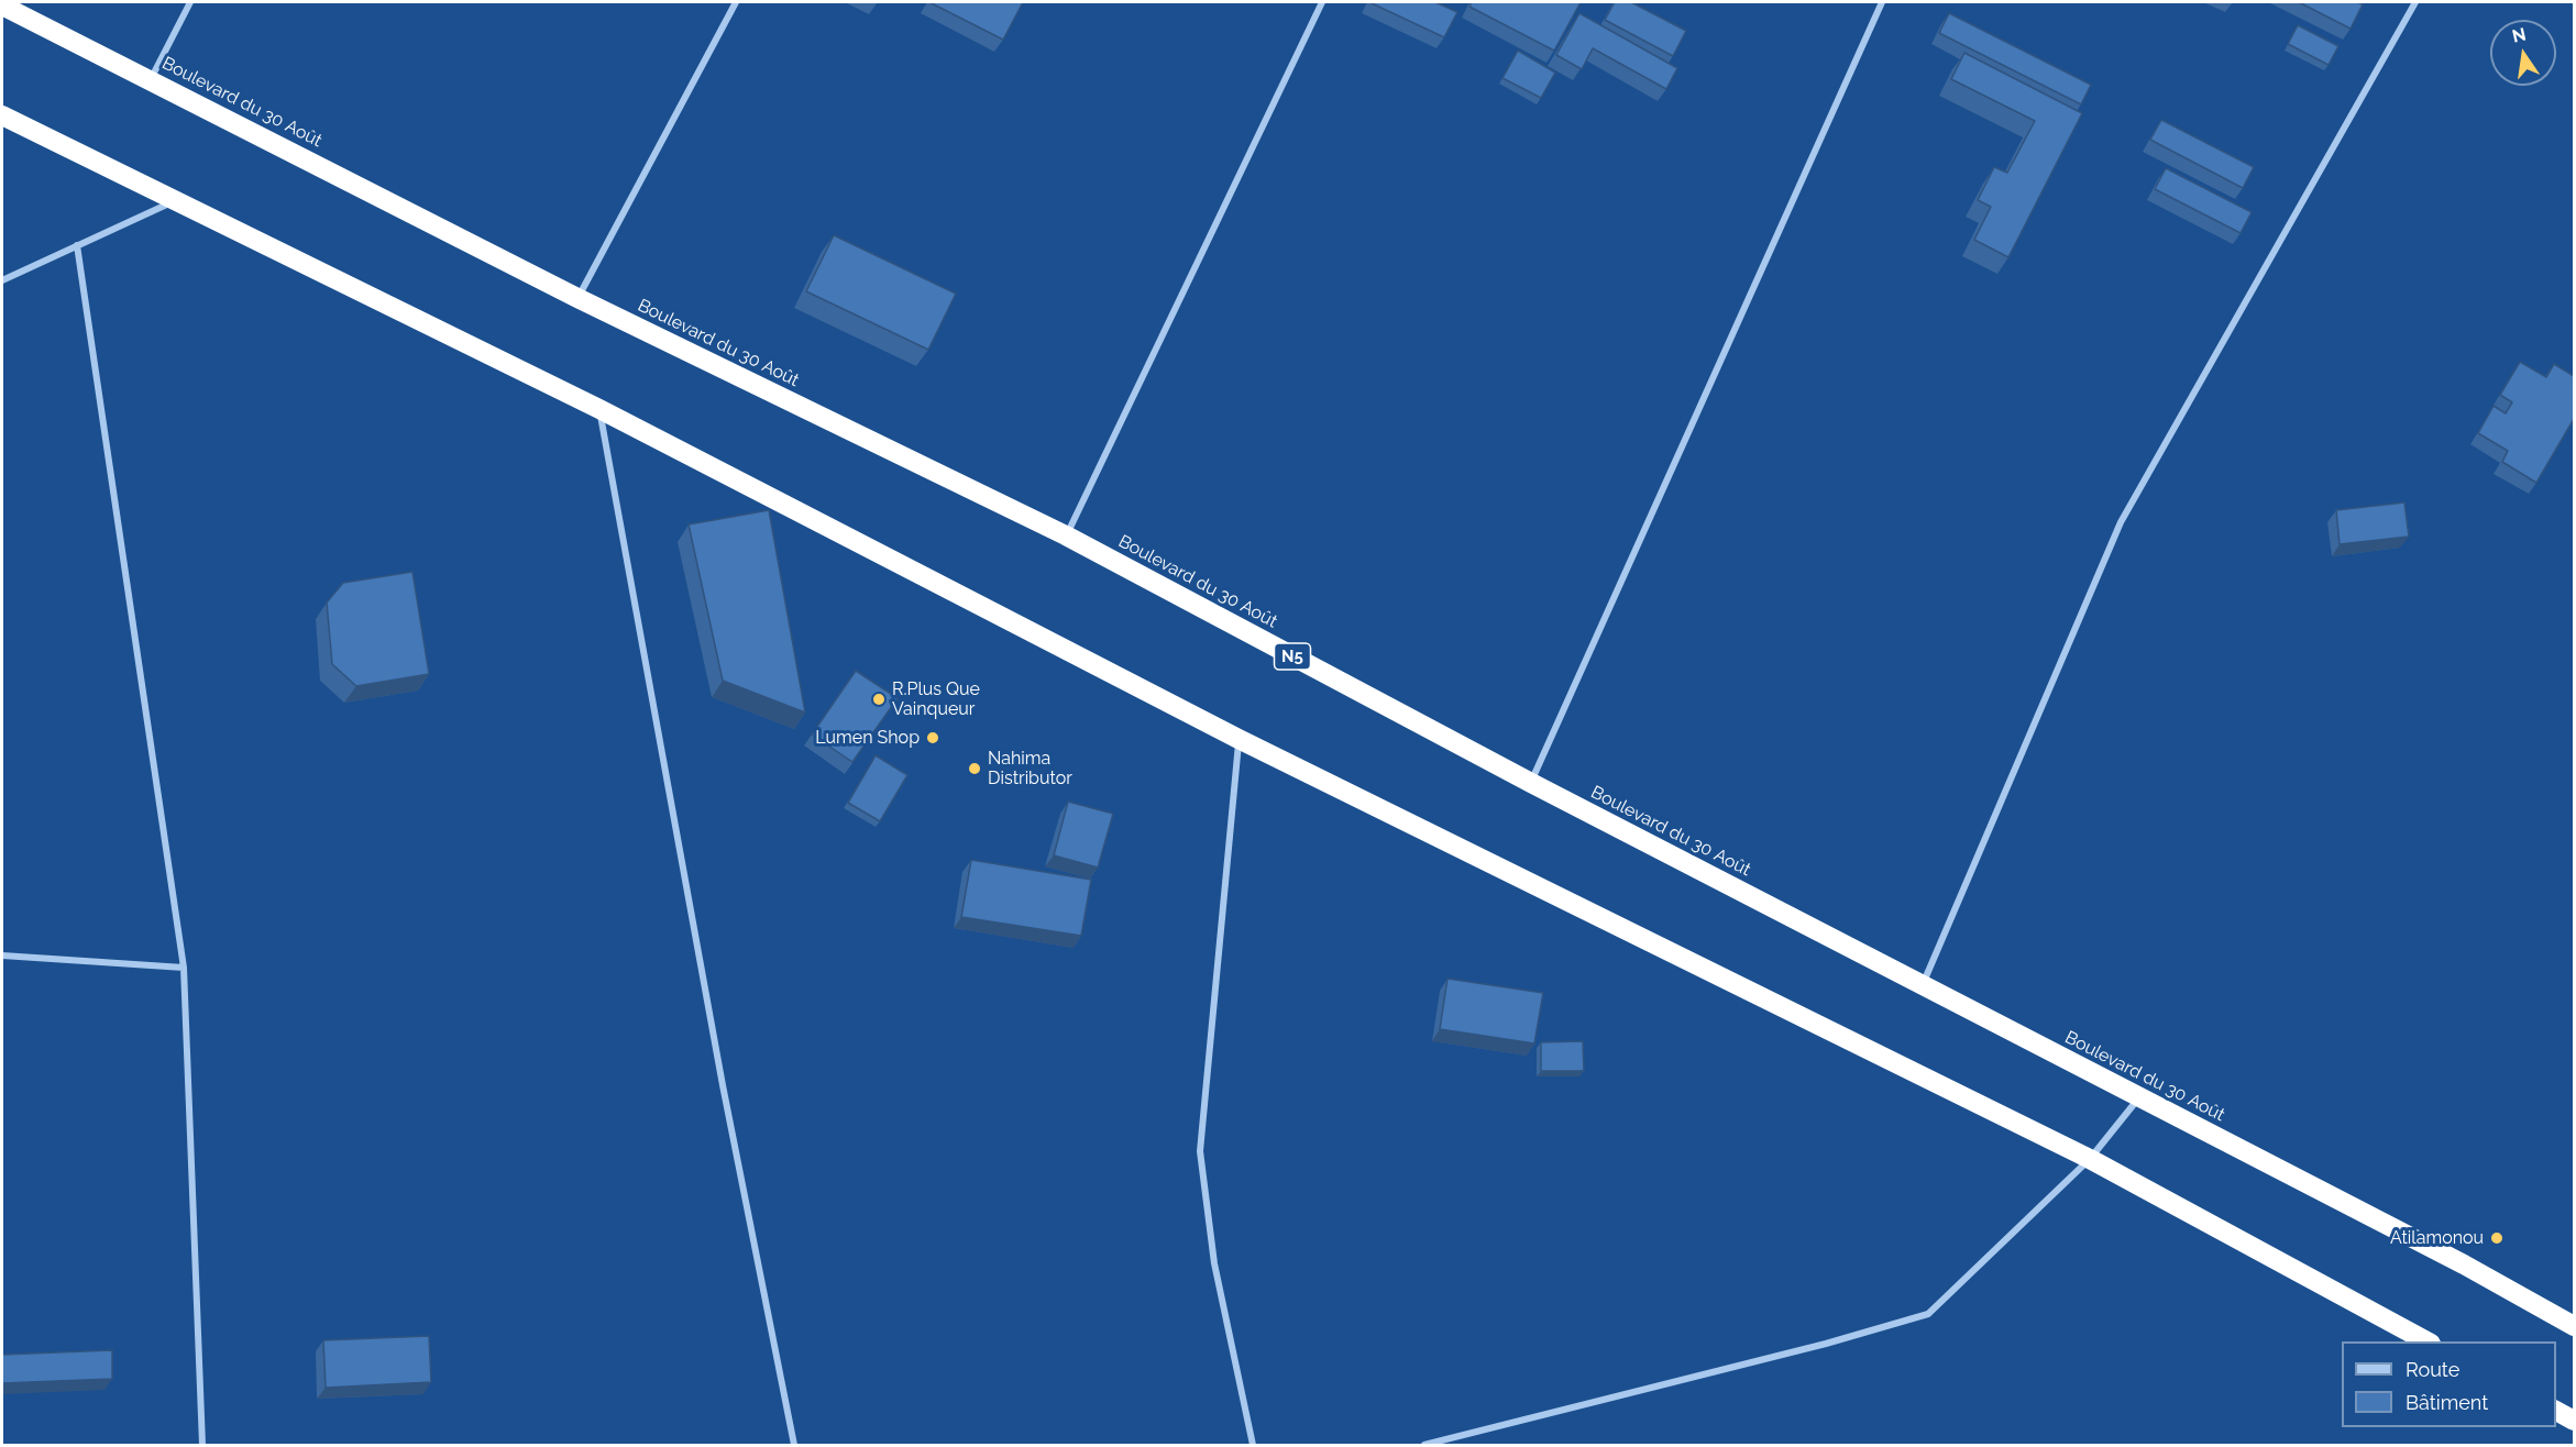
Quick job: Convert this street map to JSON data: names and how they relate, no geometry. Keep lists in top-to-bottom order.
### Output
{
  "streets": {
    "highway": ["Boulevard du 30 Août", "N5"]
  },
  "places": [
    "R.Plus Que Vainqueur",
    "Lumen Shop",
    "Nahima Distributor",
    "Atilamonou"
  ],
  "legend": ["Route", "Bâtiment"],
  "north": "top"
}
